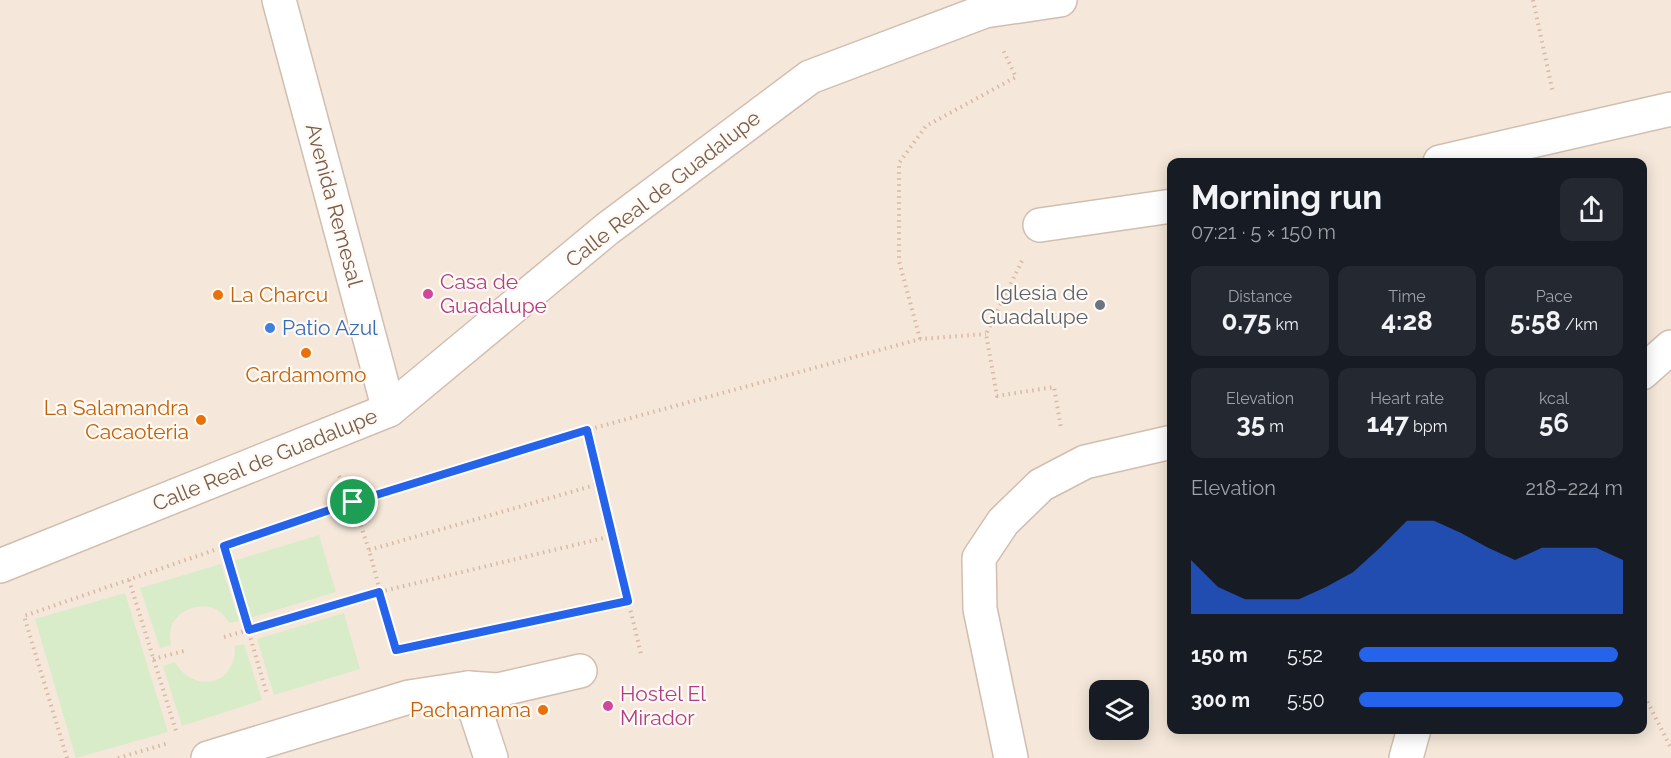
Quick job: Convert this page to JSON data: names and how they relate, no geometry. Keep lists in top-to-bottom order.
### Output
{
  "streets": {
    "street": ["Calle Real de Guadalupe", "Avenida Remesal"]
  },
  "crossings": [
    ["Calle Real de Guadalupe", "Avenida Remesal"]
  ],
  "places": [
    "Casa de Guadalupe",
    "La Charcu",
    "Iglesia de Guadalupe",
    "Patio Azul",
    "Cardamomo",
    "La Salamandra Cacaoteria",
    "Hostel El Mirador",
    "Pachamama"
  ],
  "page": {
    "heading": ["Morning run", "07:21 · 5 × 150 m"],
    "stats": [
      ["Distance", "0.75 km"],
      ["Time", "4:28"],
      ["Pace", "5:58 /km"],
      ["Elevation", "35 m"],
      ["Heart rate", "147 bpm"],
      ["kcal", "56"]
    ],
    "chart": ["Elevation", "218–224 m"],
    "list": [
      {
        "name": "150 m",
        "note": "5:52"
      },
      {
        "name": "300 m",
        "note": "5:50"
      }
    ]
  }
}
